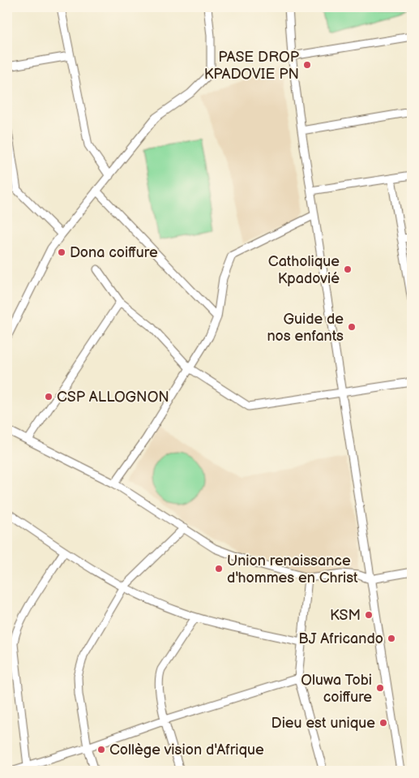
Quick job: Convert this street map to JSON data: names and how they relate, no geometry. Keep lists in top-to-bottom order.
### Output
{
  "places": [
    "PASE DROP KPADOVIE PN",
    "Dona coiffure",
    "Catholique Kpadovié",
    "Guide de nos enfants",
    "CSP ALLOGNON",
    "Union renaissance d'hommes en Christ",
    "KSM",
    "BJ Africando",
    "Oluwa Tobi coiffure",
    "Dieu est unique",
    "Collège vision d'Afrique"
  ]
}
